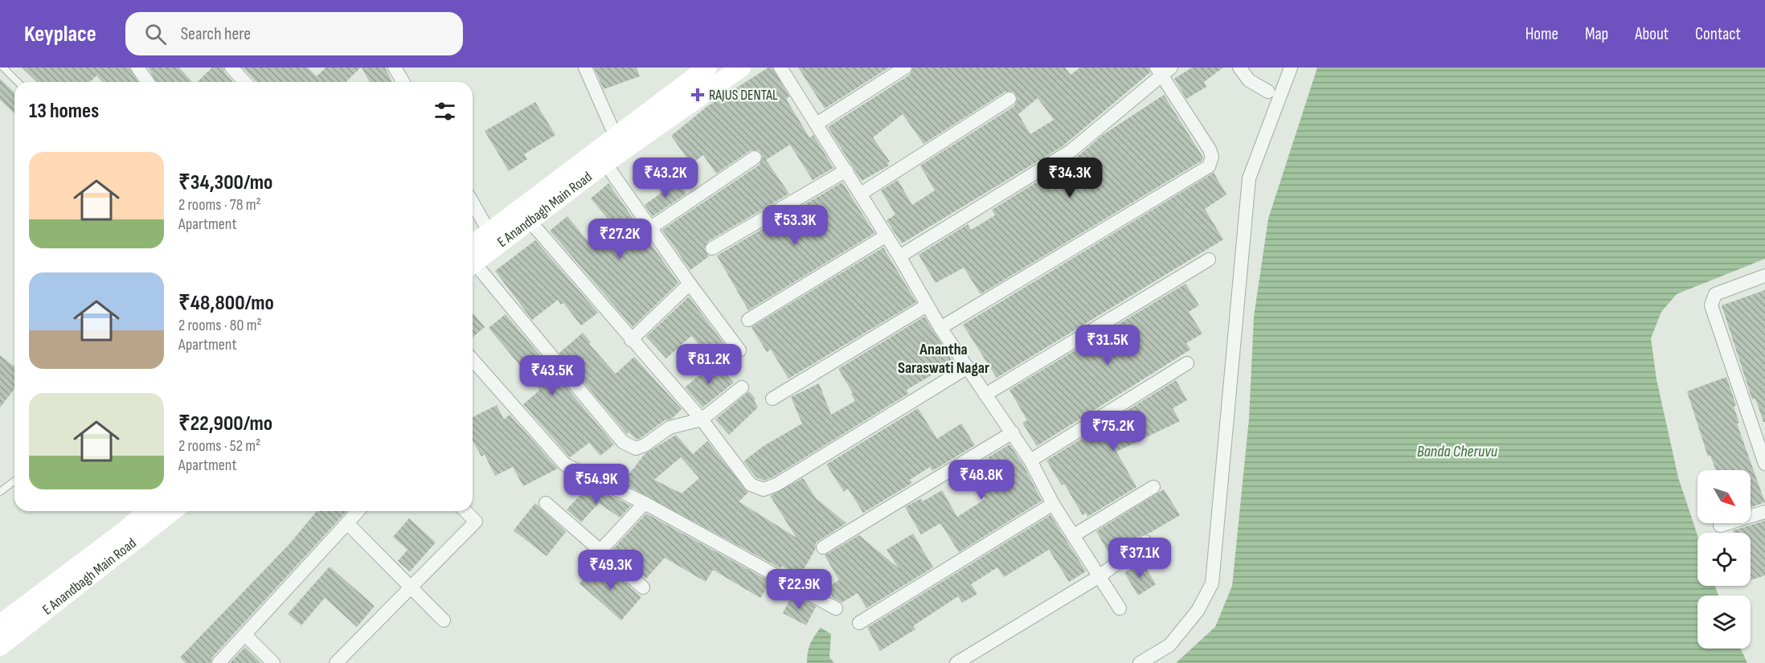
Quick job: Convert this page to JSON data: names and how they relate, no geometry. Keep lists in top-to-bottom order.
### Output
{
  "streets": {
    "street": ["E Anandbagh Main Road"]
  },
  "districts": ["Anantha Saraswati Nagar"],
  "water": ["Banda Cheruvu"],
  "places": {
    "health": ["RAJUS DENTAL"]
  },
  "north": "bottom right",
  "page": {
    "header": "Keyplace",
    "search": "Search here",
    "nav": [
      "Home",
      "Map",
      "About",
      "Contact"
    ],
    "heading": "13 homes",
    "list": [
      {
        "name": "₹34,300/mo",
        "note": "2 rooms · 78 m² · Apartment"
      },
      {
        "name": "₹48,800/mo",
        "note": "2 rooms · 80 m² · Apartment"
      },
      {
        "name": "₹22,900/mo",
        "note": "2 rooms · 52 m² · Apartment"
      }
    ],
    "price": [
      "₹43.2K",
      "₹34.3K",
      "₹53.3K",
      "₹27.2K",
      "₹31.5K",
      "₹81.2K",
      "₹43.5K",
      "₹75.2K",
      "₹48.8K",
      "₹54.9K",
      "₹37.1K",
      "₹49.3K",
      "₹22.9K"
    ]
  }
}
